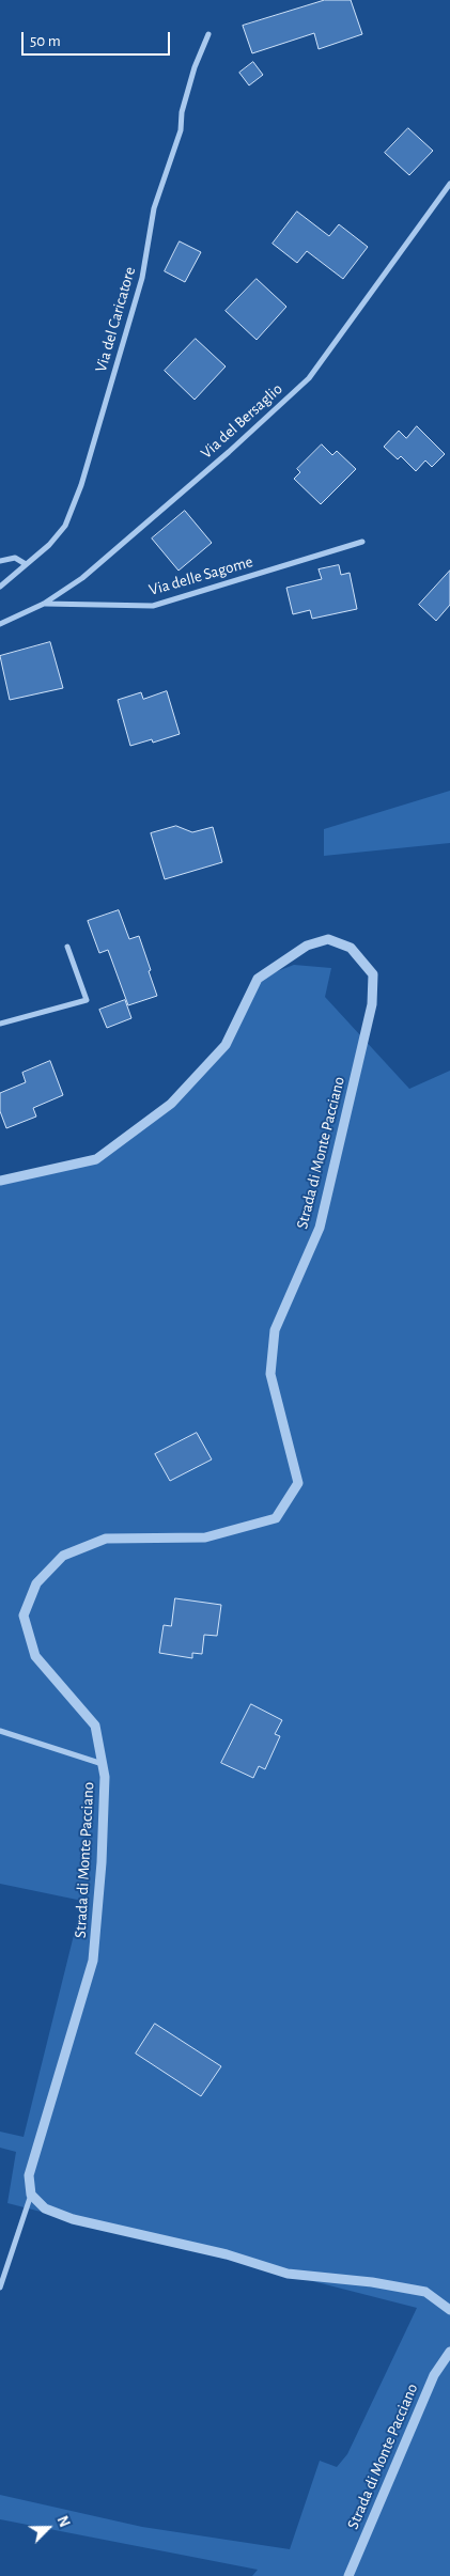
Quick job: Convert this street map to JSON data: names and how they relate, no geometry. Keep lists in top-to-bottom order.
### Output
{
  "streets": {
    "street": [
      "Via del Caricatore",
      "Via del Bersaglio",
      "Via delle Sagome",
      "Strada di Monte Pacciano"
    ]
  },
  "crossings": [
    ["Via del Bersaglio", "Via delle Sagome"]
  ],
  "scale_bar": "50 m",
  "north": "top right"
}
